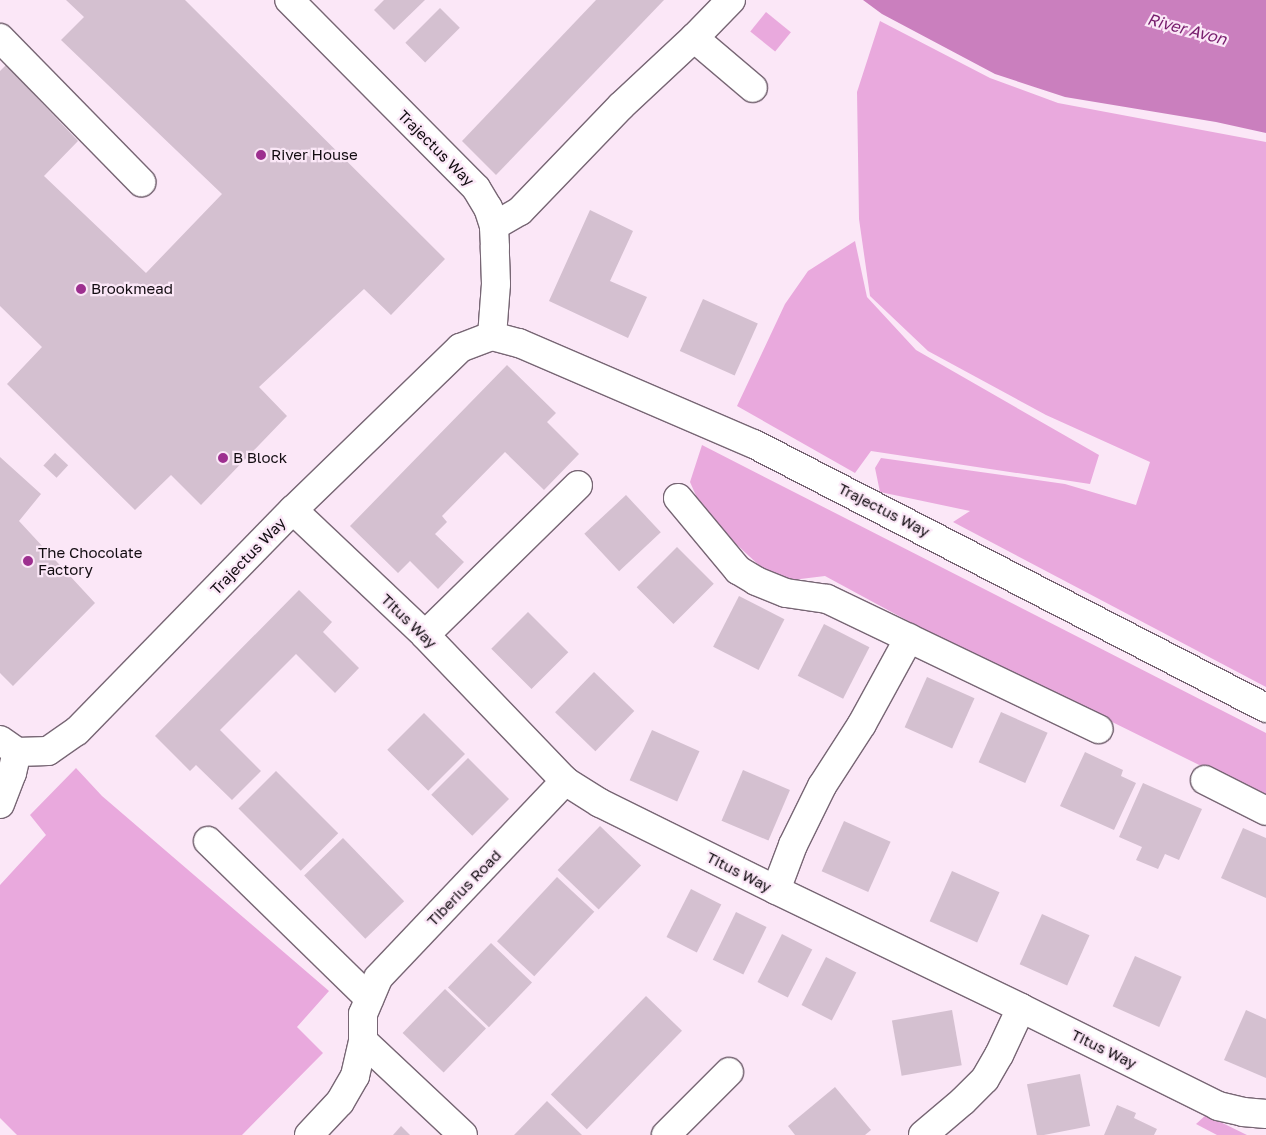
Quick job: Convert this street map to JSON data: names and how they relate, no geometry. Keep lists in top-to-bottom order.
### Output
{
  "streets": {
    "street": ["Trajectus Way", "Titus Way", "Tiberius Road"]
  },
  "crossings": [
    ["Trajectus Way", "Titus Way"],
    ["Titus Way", "Tiberius Road"]
  ],
  "water": ["River Avon"],
  "places": [
    "River House",
    "Brookmead",
    "B Block",
    "The Chocolate Factory"
  ]
}
